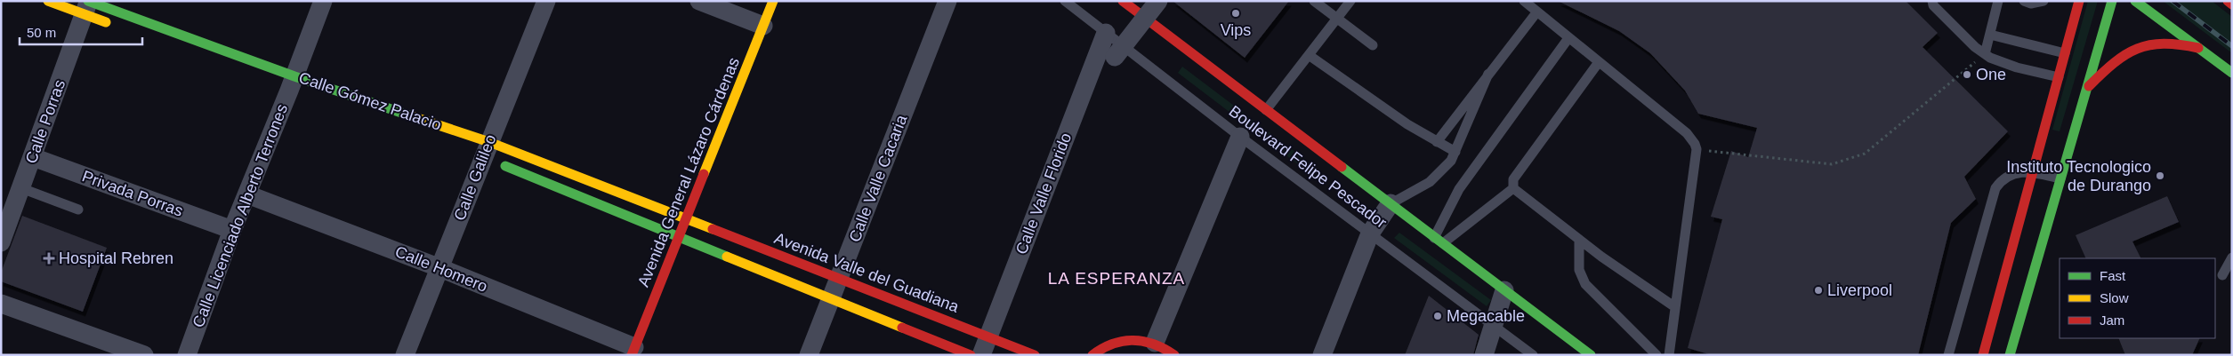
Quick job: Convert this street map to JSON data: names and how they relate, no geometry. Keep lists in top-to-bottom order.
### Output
{
  "streets": {
    "main road": [
      "Calle Gómez Palacio",
      "Boulevard Felipe Pescador",
      "Avenida General Lázaro Cárdenas",
      "Avenida Valle del Guadiana"
    ],
    "street": [
      "Calle Porras",
      "Calle Galileo",
      "Calle Valle Cacaria",
      "Privada Porras",
      "Calle Valle Florido",
      "Calle Licenciado Alberto Terrones",
      "Calle Homero"
    ]
  },
  "crossings": [
    ["Calle Gómez Palacio", "Calle Porras"],
    ["Calle Gómez Palacio", "Avenida General Lázaro Cárdenas"],
    ["Calle Gómez Palacio", "Calle Galileo"],
    ["Calle Gómez Palacio", "Calle Licenciado Alberto Terrones"],
    ["Calle Gómez Palacio", "Avenida Valle del Guadiana"],
    ["Calle Porras", "Privada Porras"],
    ["Boulevard Felipe Pescador", "Calle Valle Florido"],
    ["Avenida General Lázaro Cárdenas", "Calle Homero"],
    ["Avenida General Lázaro Cárdenas", "Avenida Valle del Guadiana"],
    ["Calle Galileo", "Calle Homero"],
    ["Calle Valle Cacaria", "Avenida Valle del Guadiana"],
    ["Privada Porras", "Calle Licenciado Alberto Terrones"],
    ["Calle Valle Florido", "Avenida Valle del Guadiana"],
    ["Calle Licenciado Alberto Terrones", "Calle Homero"]
  ],
  "districts": ["LA ESPERANZA"],
  "places": {
    "other": [
      "Vips",
      "One",
      "Instituto Tecnologico de Durango",
      "Liverpool",
      "Megacable"
    ],
    "health": ["Hospital Rebren"]
  },
  "legend": ["Fast", "Slow", "Jam"],
  "scale_bar": "50 m"
}
